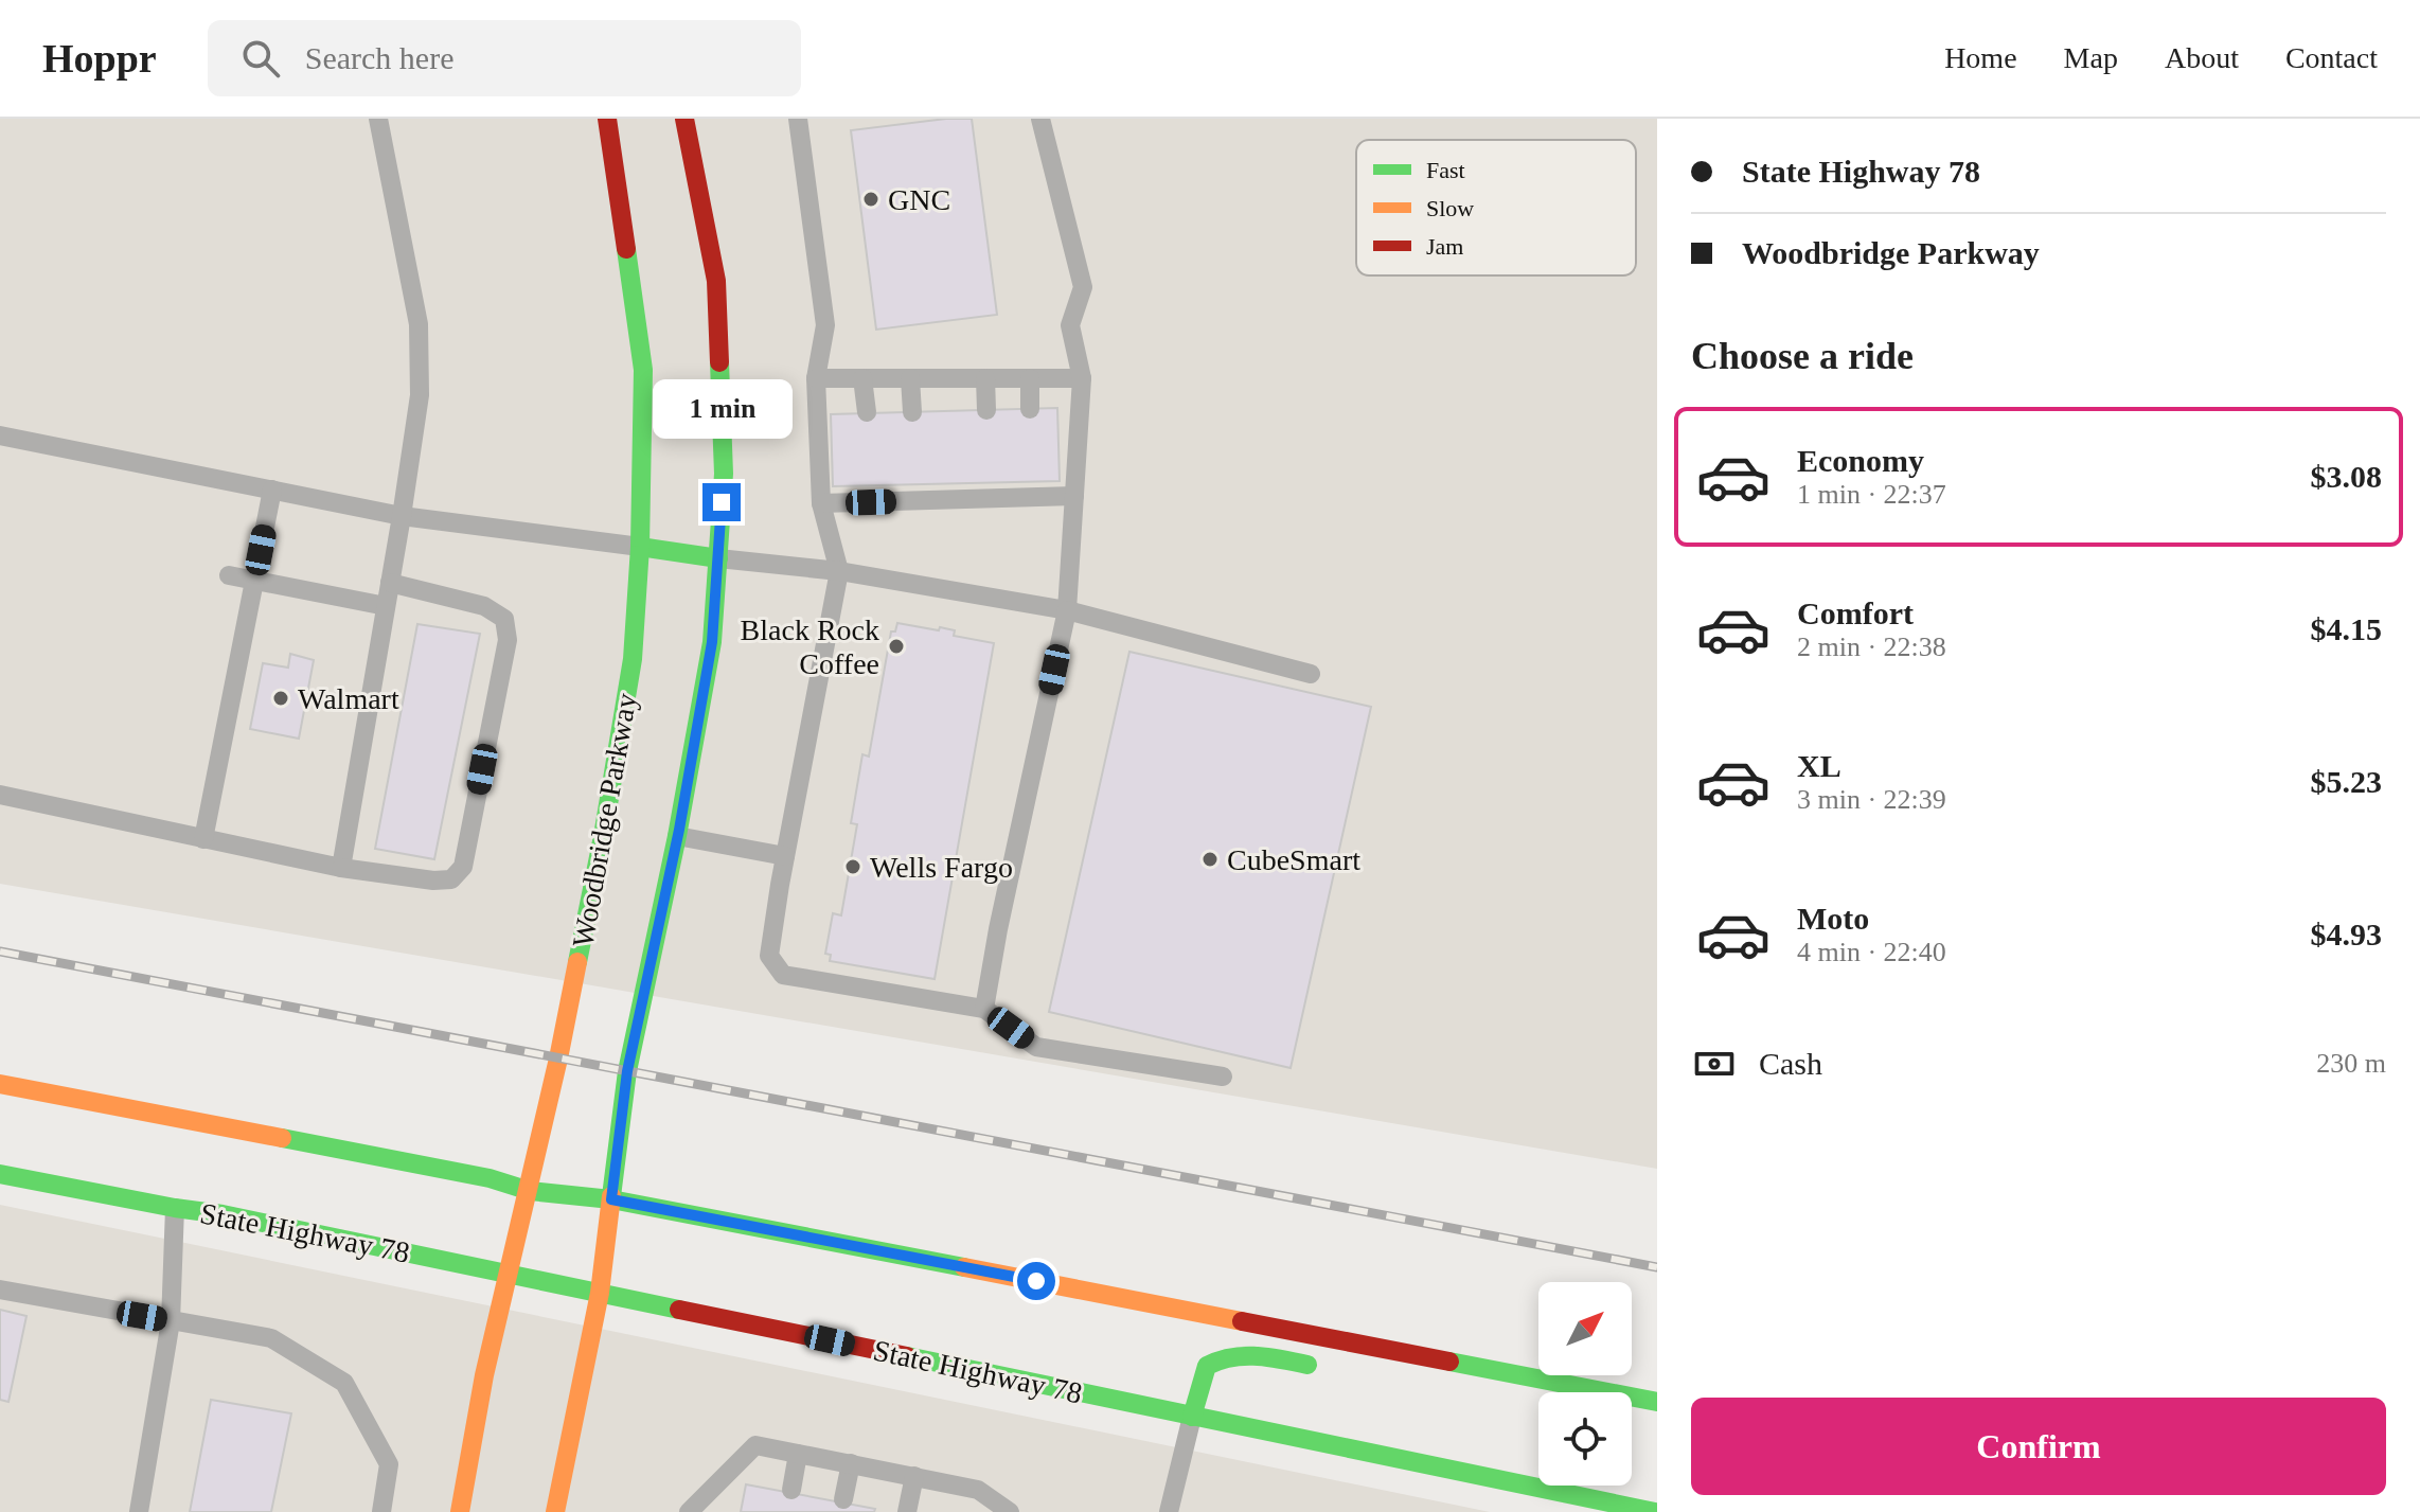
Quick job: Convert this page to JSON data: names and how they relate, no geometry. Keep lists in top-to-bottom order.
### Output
{
  "streets": {
    "main road": ["Woodbridge Parkway", "State Highway 78"]
  },
  "crossings": [
    ["Woodbridge Parkway", "State Highway 78"]
  ],
  "places": [
    "GNC",
    "Black Rock Coffee",
    "Walmart",
    "CubeSmart",
    "Wells Fargo"
  ],
  "legend": ["Fast", "Slow", "Jam"],
  "north": "top right",
  "page": {
    "header": "Hoppr",
    "search": "Search here",
    "nav": [
      "Home",
      "Map",
      "About",
      "Contact"
    ],
    "banner": ["State Highway 78", "Woodbridge Parkway"],
    "heading": "Choose a ride",
    "bubble": "1 min",
    "list": [
      {
        "name": "Economy",
        "note": "1 min · 22:37",
        "value": "$3.08"
      },
      {
        "name": "Comfort",
        "note": "2 min · 22:38",
        "value": "$4.15"
      },
      {
        "name": "XL",
        "note": "3 min · 22:39",
        "value": "$5.23"
      },
      {
        "name": "Moto",
        "note": "4 min · 22:40",
        "value": "$4.93"
      }
    ],
    "pay": ["Cash", "230 m"],
    "buttons": "Confirm"
  }
}
